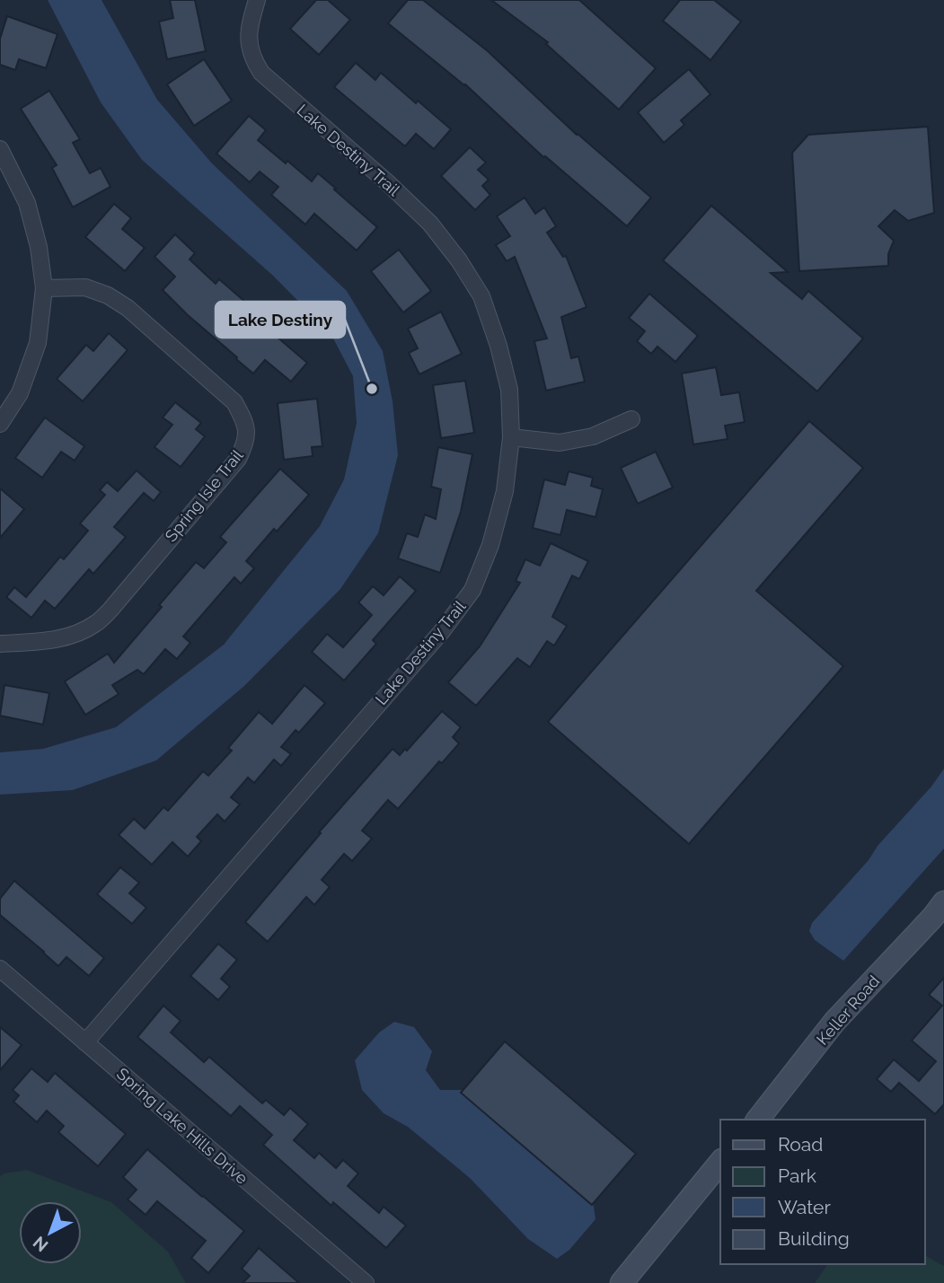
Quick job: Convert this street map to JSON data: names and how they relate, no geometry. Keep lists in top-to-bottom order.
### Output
{
  "streets": {
    "street": [
      "Lake Destiny Trail",
      "Spring Isle Trail",
      "Keller Road",
      "Spring Lake Hills Drive"
    ]
  },
  "crossings": [
    ["Lake Destiny Trail", "Spring Lake Hills Drive"]
  ],
  "places": ["Lake Destiny"],
  "legend": [
    "Road",
    "Park",
    "Water",
    "Building"
  ],
  "north": "bottom left"
}
